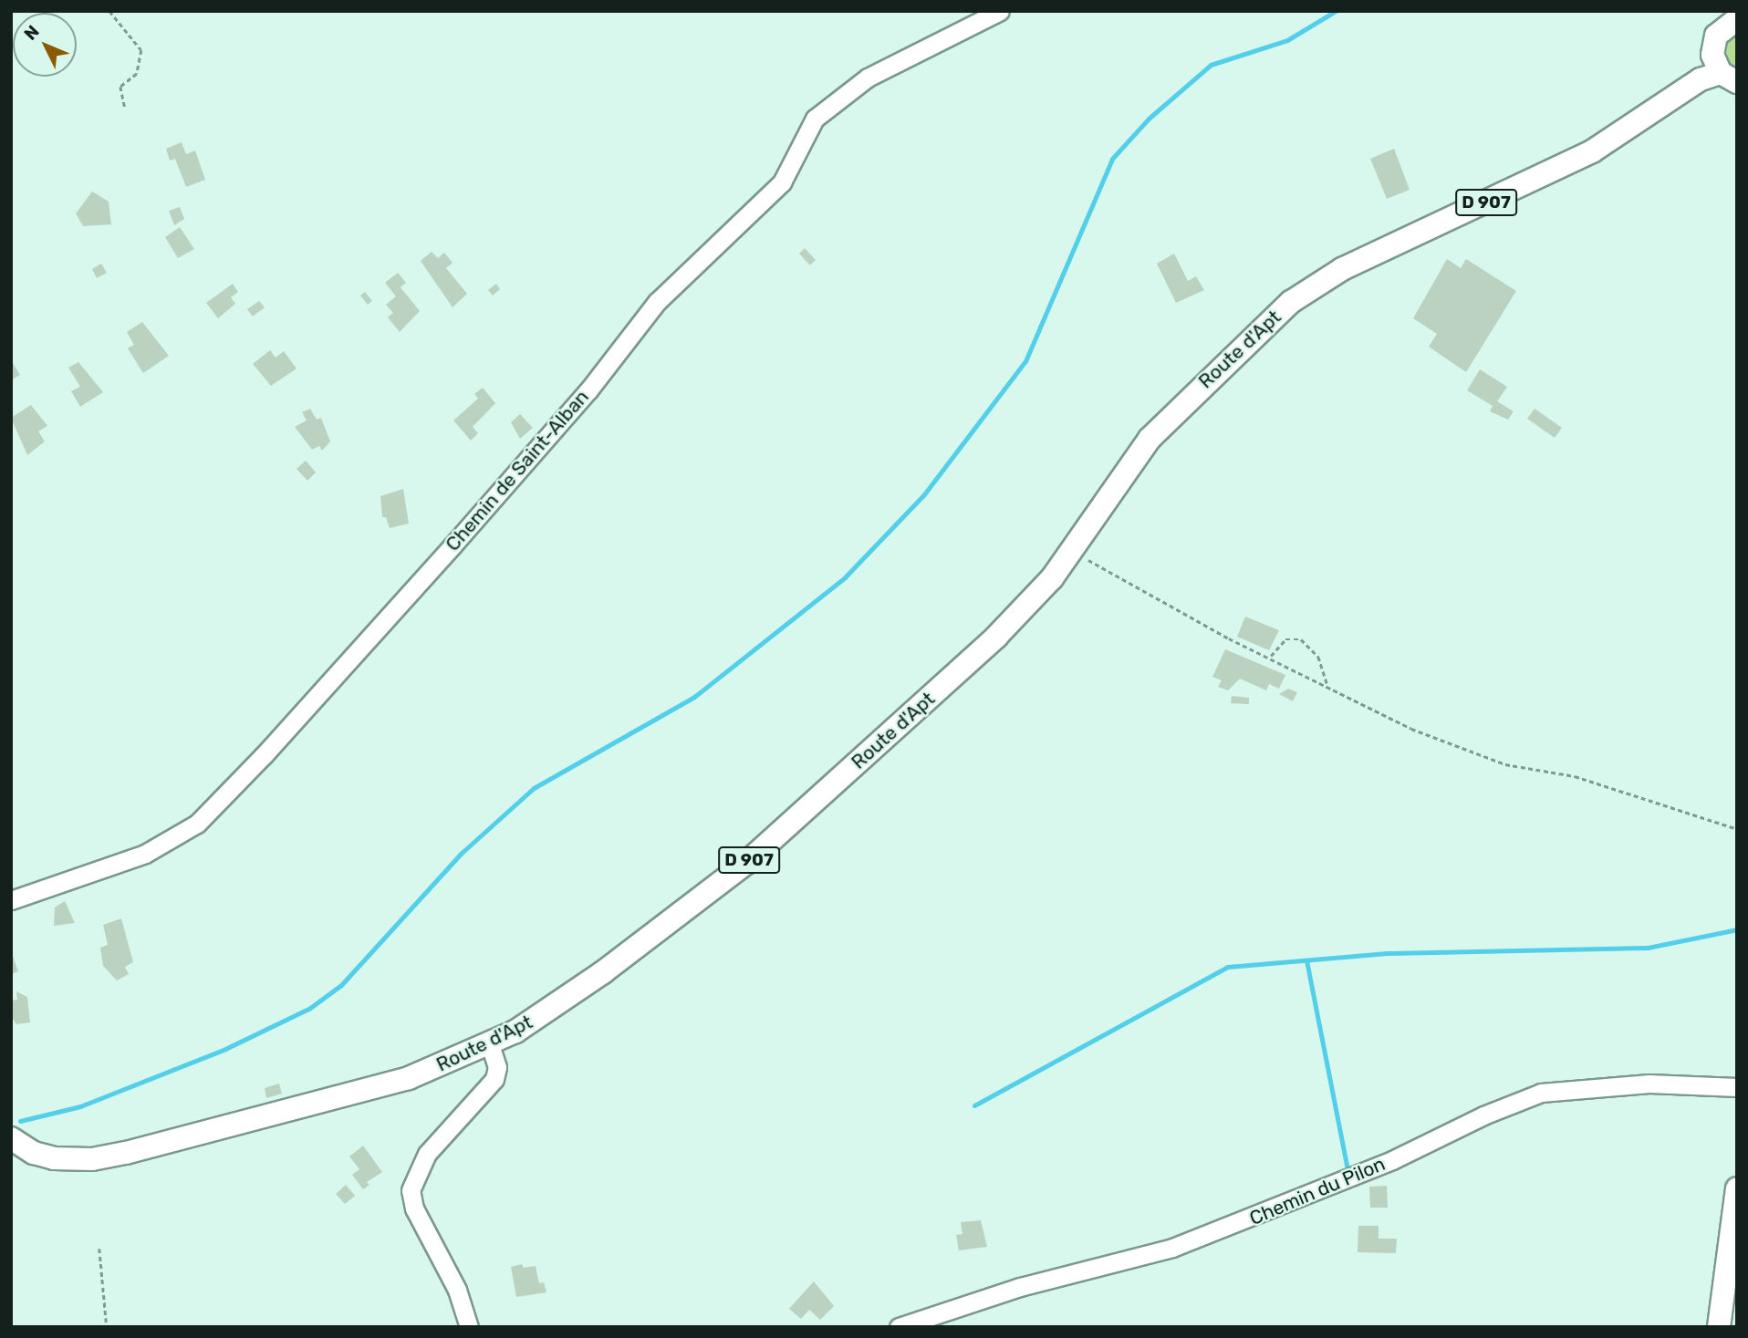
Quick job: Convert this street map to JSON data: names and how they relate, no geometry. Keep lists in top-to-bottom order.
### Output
{
  "streets": {
    "main road": ["D 907", "Route d'Apt"],
    "street": ["Chemin de Saint-Alban", "Chemin du Pilon"]
  },
  "north": "top left"
}
